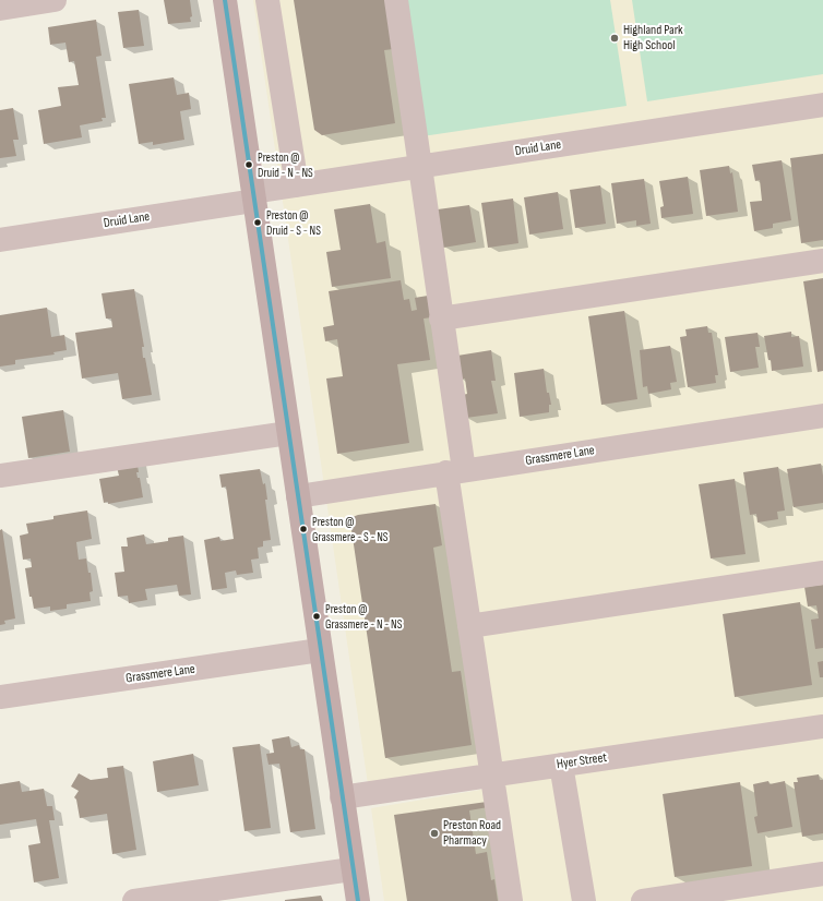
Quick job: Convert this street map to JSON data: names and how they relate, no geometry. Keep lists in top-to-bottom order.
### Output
{
  "streets": {
    "street": ["Druid Lane", "Grassmere Lane", "Hyer Street"]
  },
  "places": [
    "Highland Park High School",
    "Preston @ Druid - N - NS",
    "Preston @ Druid - S - NS",
    "Preston @ Grassmere - S - NS",
    "Preston @ Grassmere - N - NS",
    "Preston Road Pharmacy"
  ]
}
